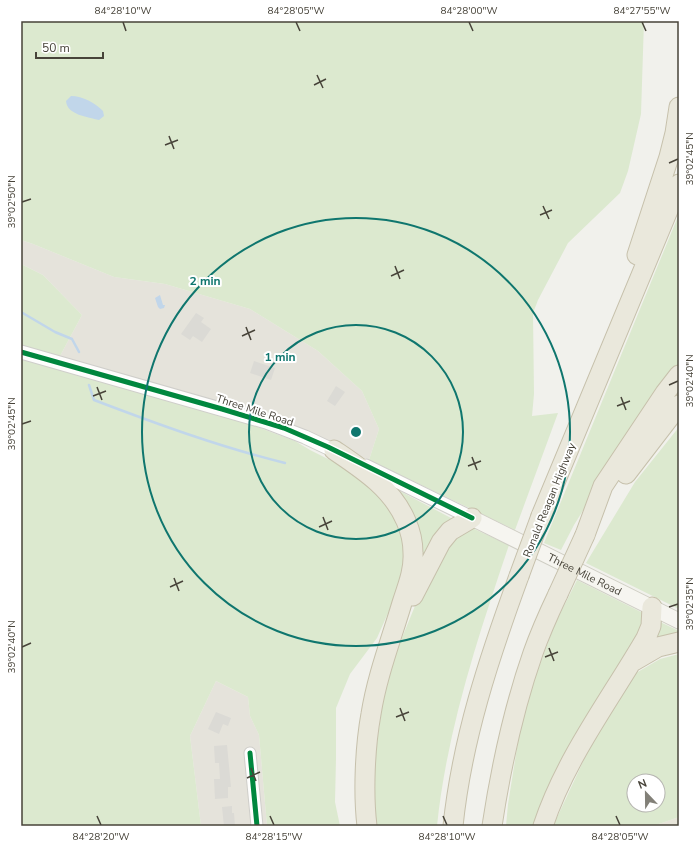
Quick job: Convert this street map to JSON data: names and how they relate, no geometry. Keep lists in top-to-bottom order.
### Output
{
  "streets": {
    "highway": ["Ronald Reagan Highway"],
    "main road": ["Three Mile Road"]
  },
  "scale_bar": "50 m",
  "north": "top",
  "coordinates": [
    "84°28'10\"W",
    "84°28'05\"W",
    "84°28'00\"W",
    "84°27'55\"W",
    "39°02'45\"N",
    "39°02'50\"N",
    "39°02'40\"N",
    "39°02'35\"N",
    "84°28'20\"W",
    "84°28'15\"W"
  ],
  "rings": ["2 min", "1 min"]
}
